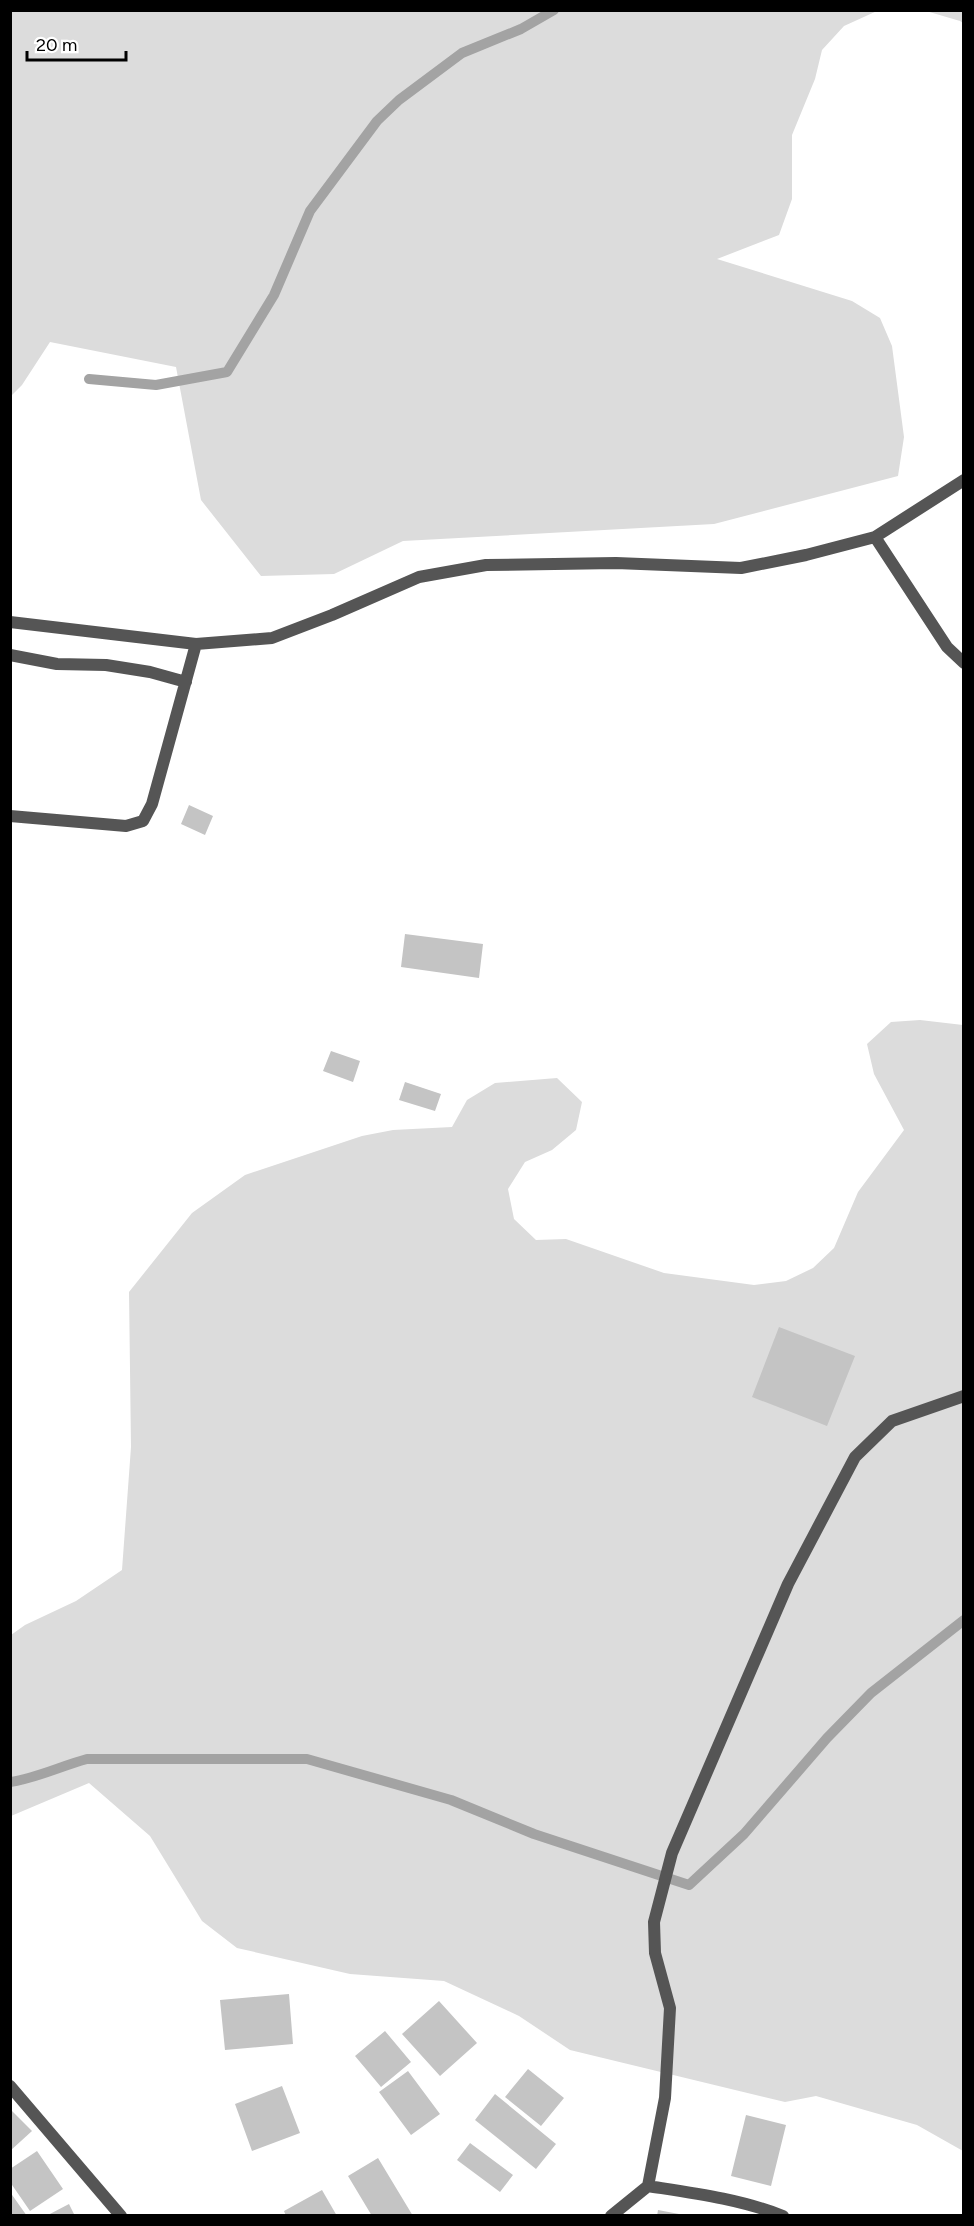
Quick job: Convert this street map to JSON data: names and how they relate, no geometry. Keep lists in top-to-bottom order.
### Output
{
  "scale_bar": "20 m"
}
